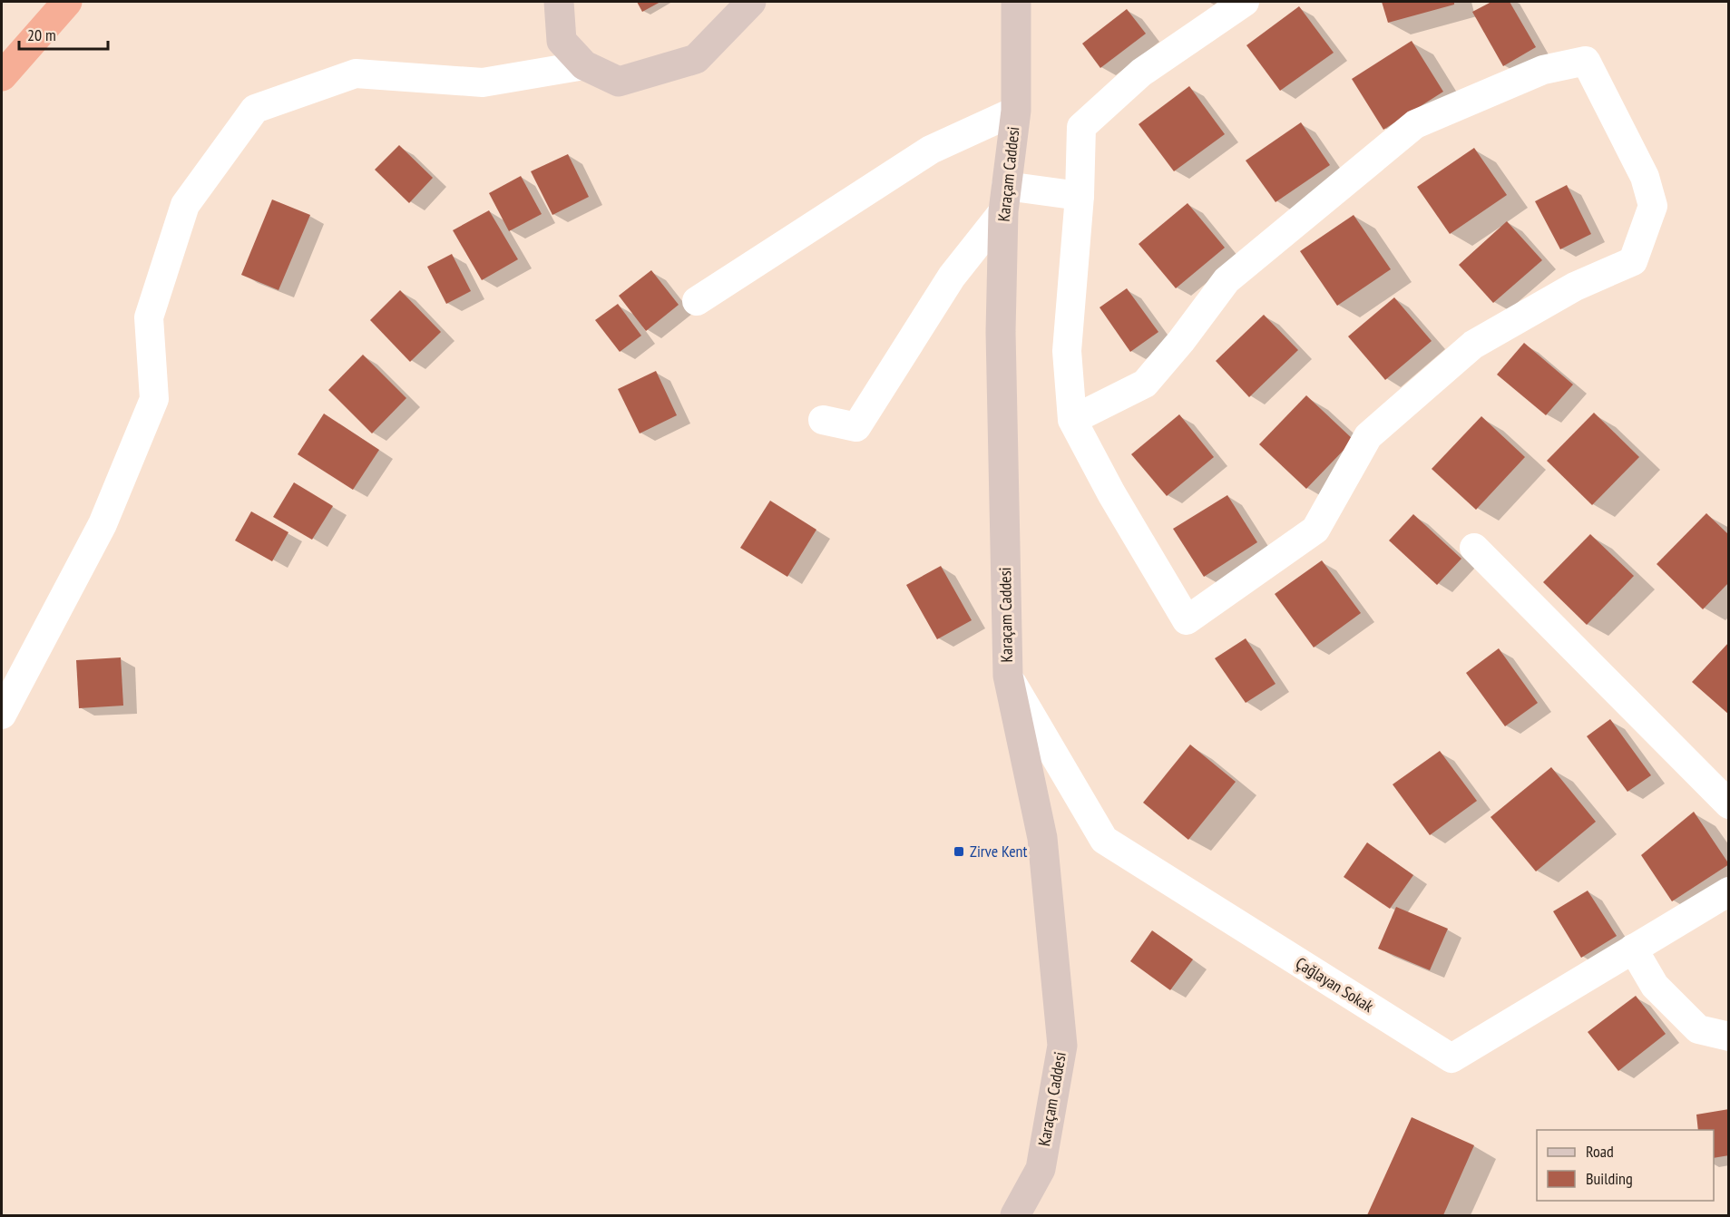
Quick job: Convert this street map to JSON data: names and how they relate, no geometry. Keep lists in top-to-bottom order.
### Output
{
  "streets": {
    "street": ["Karaçam Caddesi", "Çağlayan Sokak"]
  },
  "crossings": [
    ["Karaçam Caddesi", "Çağlayan Sokak"]
  ],
  "places": {
    "transit": ["Zirve Kent"]
  },
  "legend": ["Road", "Building"],
  "scale_bar": "20 m"
}
